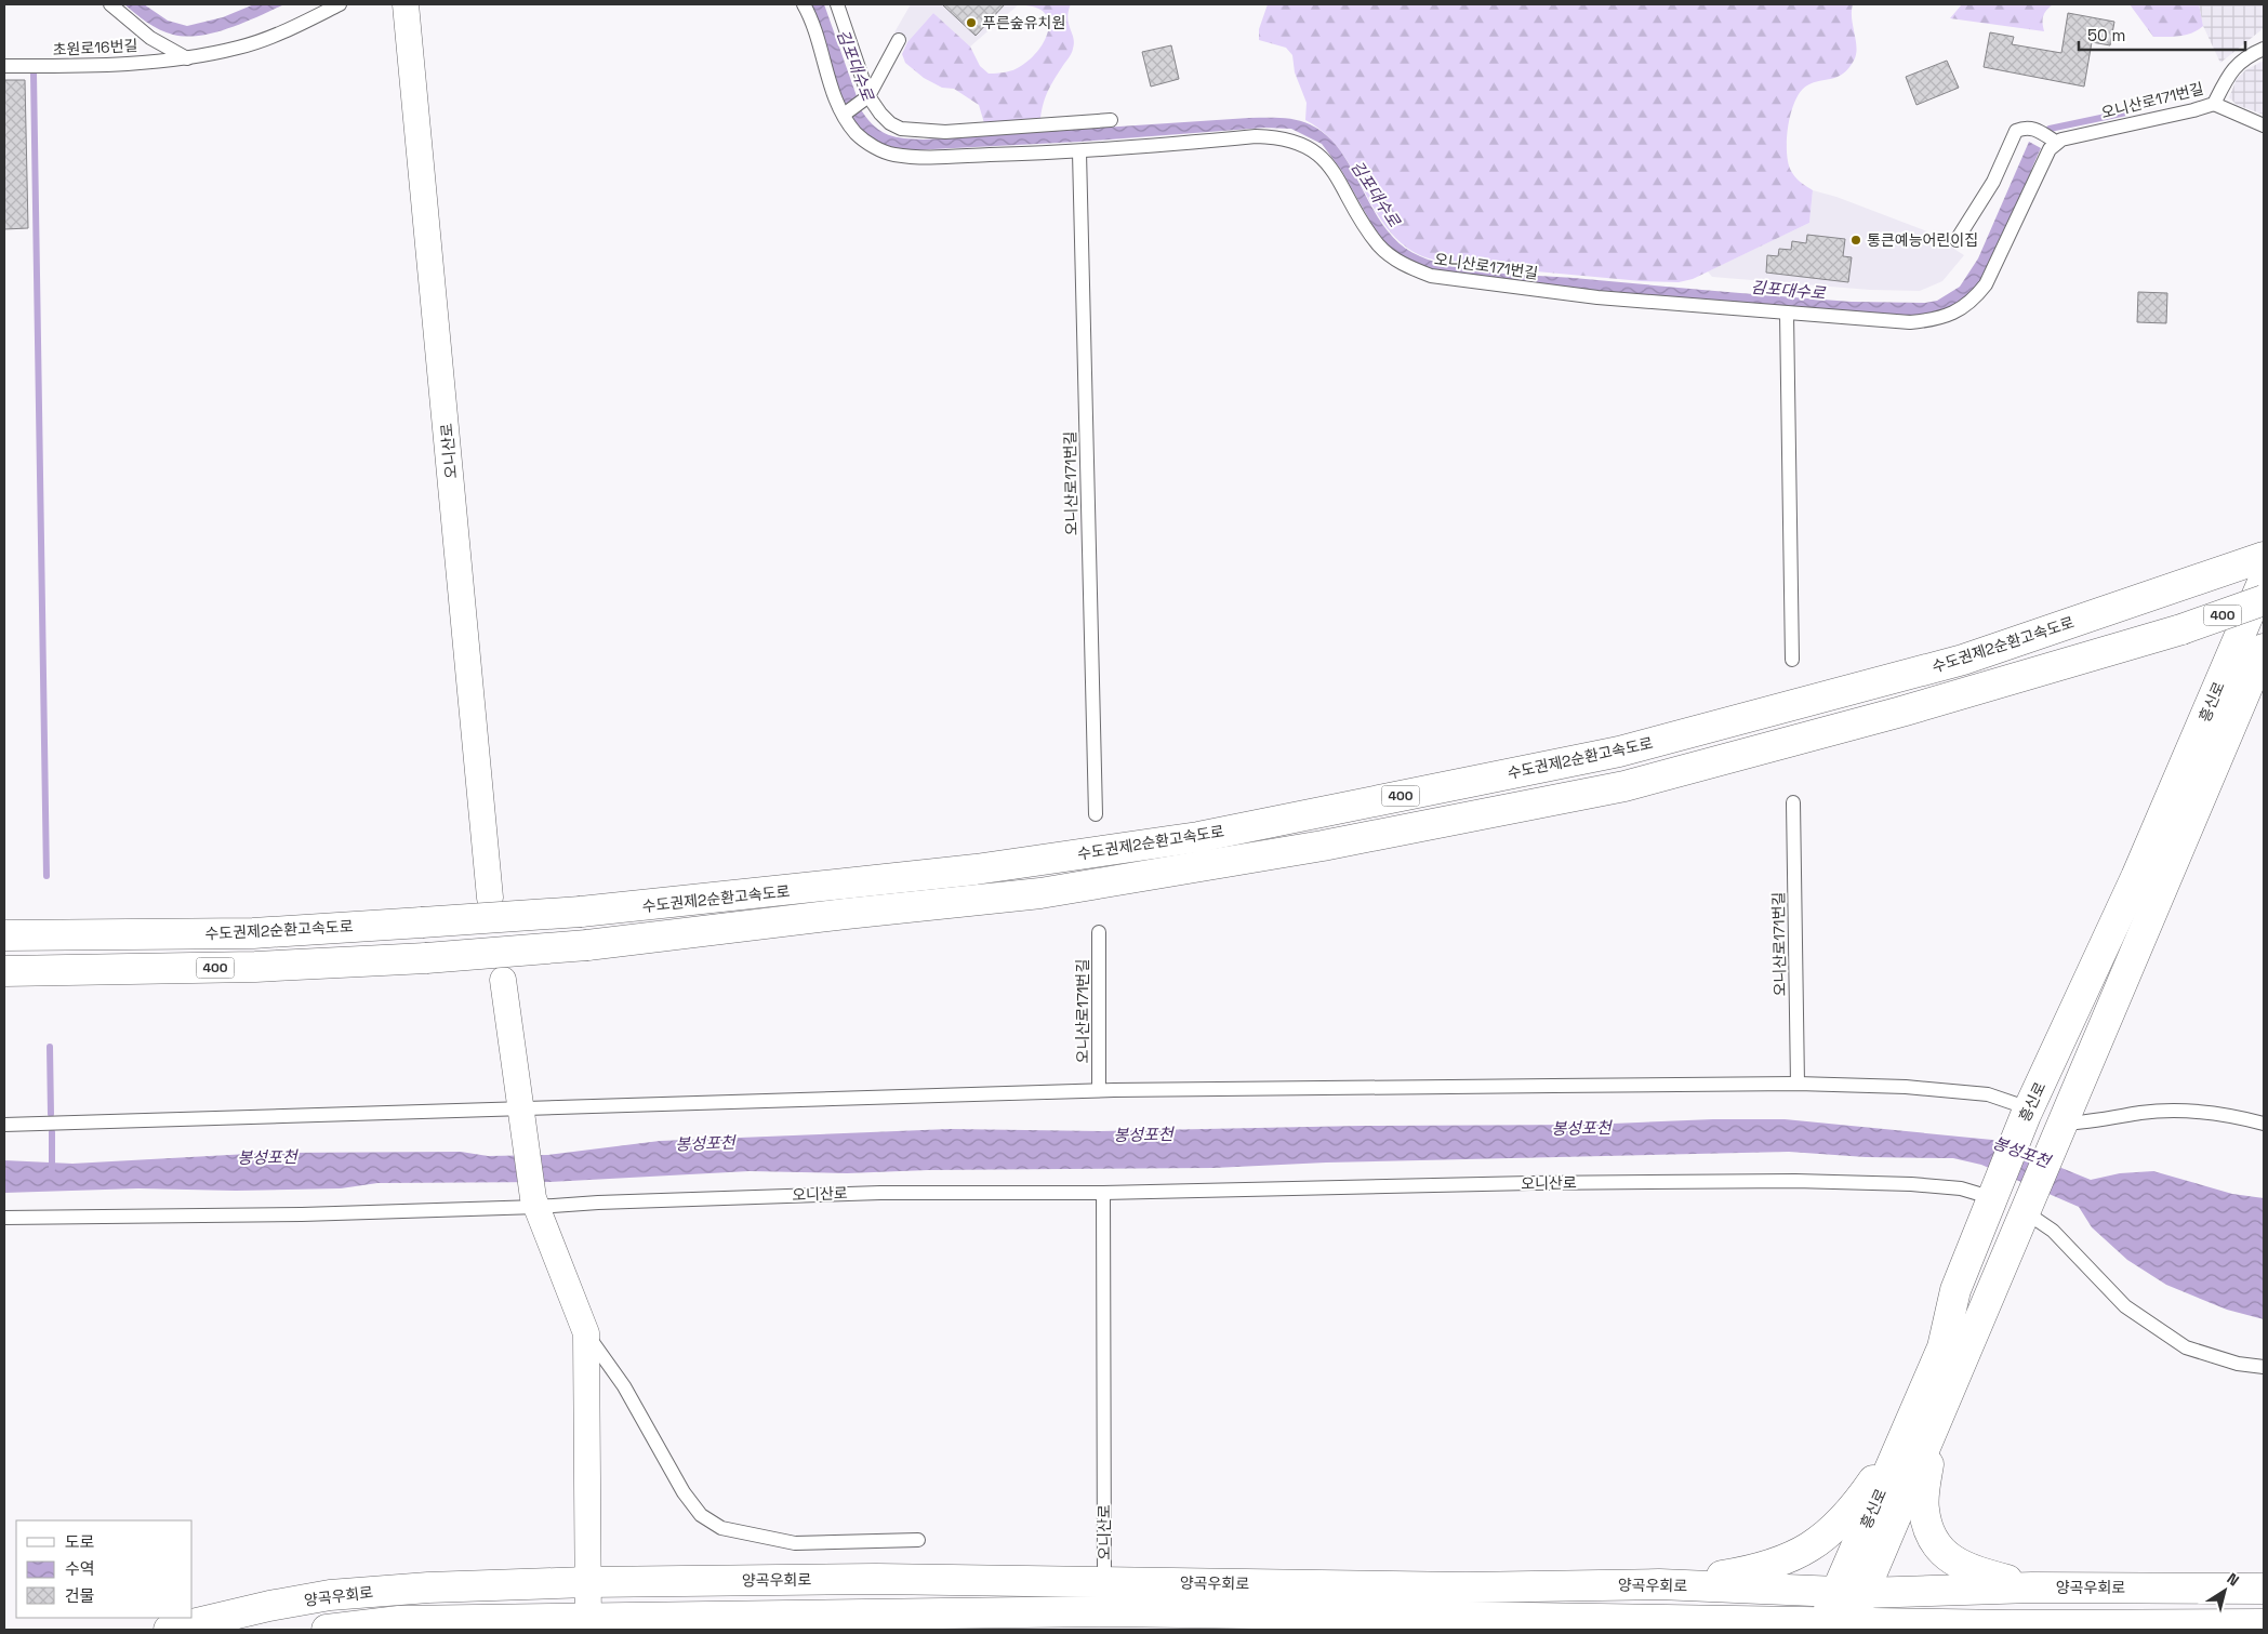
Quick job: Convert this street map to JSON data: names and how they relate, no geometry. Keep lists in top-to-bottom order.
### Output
{
  "streets": {
    "main road": [
      "400",
      "수도권제2순환고속도로",
      "흥신로",
      "양곡우회로"
    ],
    "street": ["오니산로"],
    "lane": ["초원로16번길", "오니산로171번길"]
  },
  "crossings": [
    ["오니산로", "흥신로"],
    ["오니산로", "양곡우회로"],
    ["흥신로", "양곡우회로"]
  ],
  "water": ["김포대수로", "봉성포천"],
  "places": ["푸른숲유치원", "통큰예능어린이집"],
  "legend": ["도로", "수역", "건물"],
  "scale_bar": "50 m",
  "north": "top right"
}
